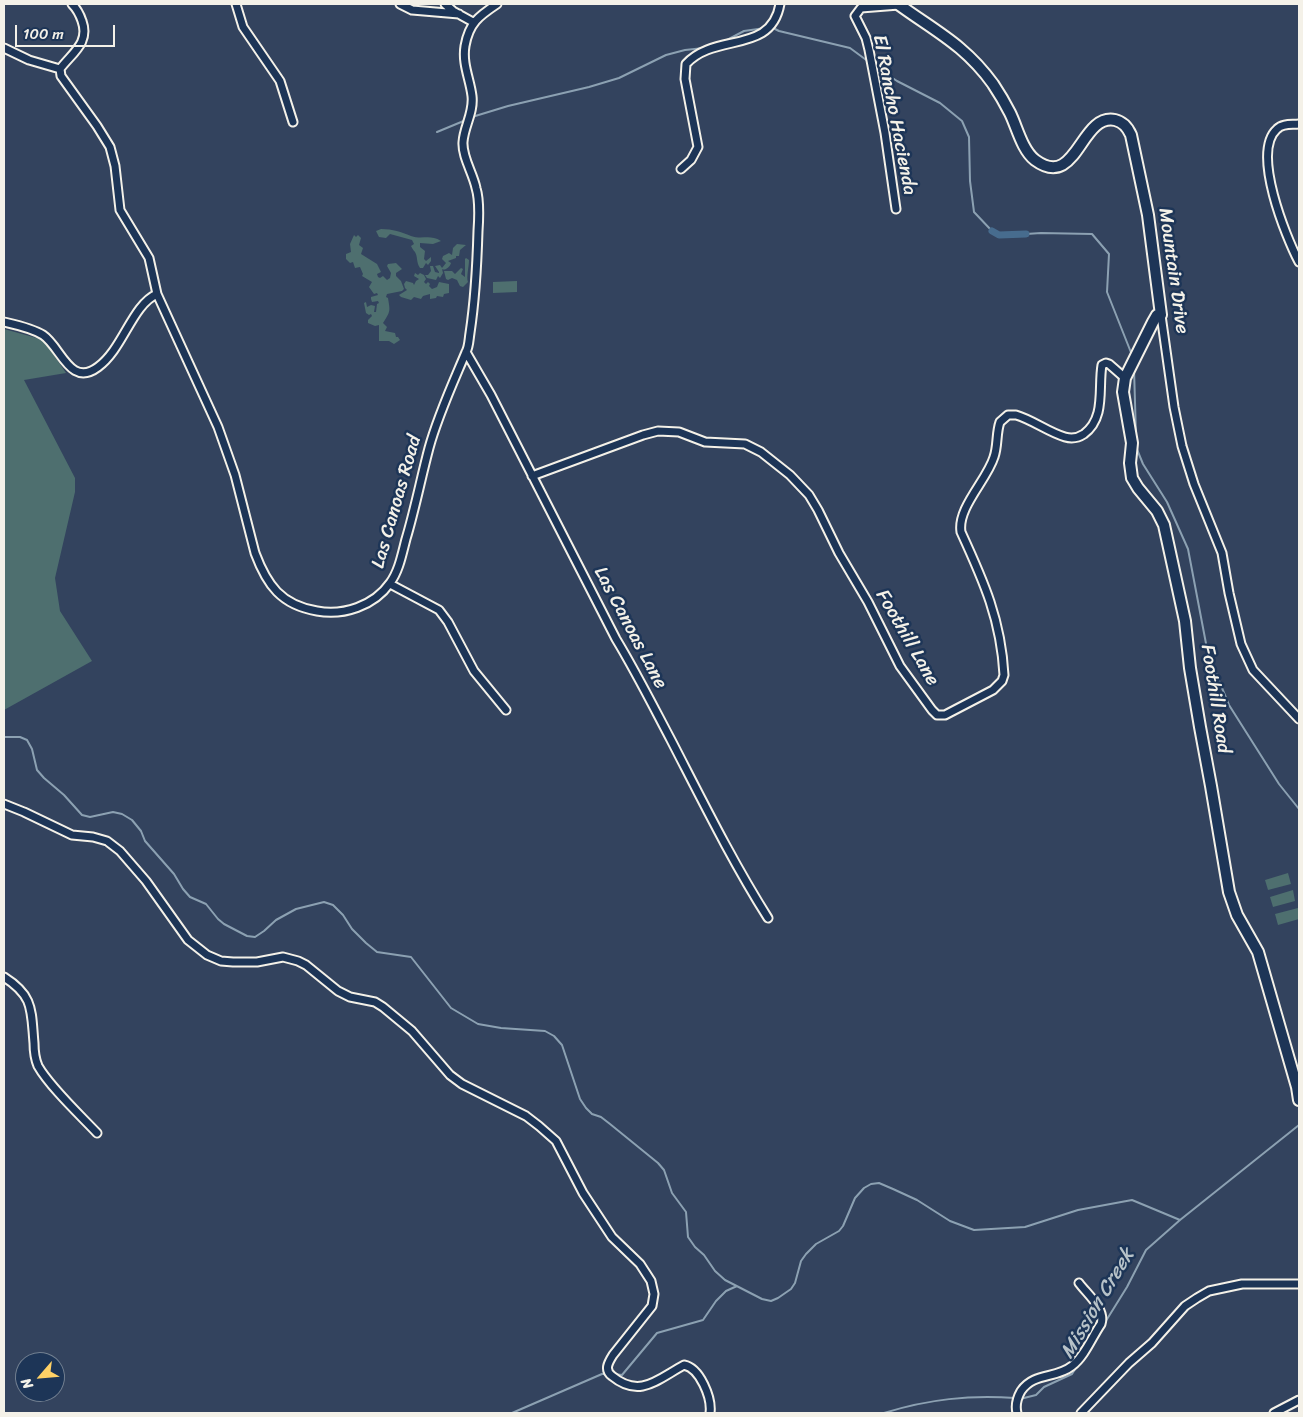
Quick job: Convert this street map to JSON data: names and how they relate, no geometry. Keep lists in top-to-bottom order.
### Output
{
  "streets": {
    "main road": ["Mountain Drive", "Foothill Road"],
    "street": [
      "El Rancho Hacienda",
      "Las Canoas Road",
      "Las Canoas Lane",
      "Foothill Lane"
    ]
  },
  "crossings": [
    ["El Rancho Hacienda", "Mountain Drive"],
    ["Mountain Drive", "Foothill Road"],
    ["Las Canoas Road", "Las Canoas Lane"],
    ["Las Canoas Lane", "Foothill Lane"],
    ["Foothill Lane", "Foothill Road"]
  ],
  "water": ["Mission Creek"],
  "scale_bar": "100 m",
  "north": "bottom left"
}
